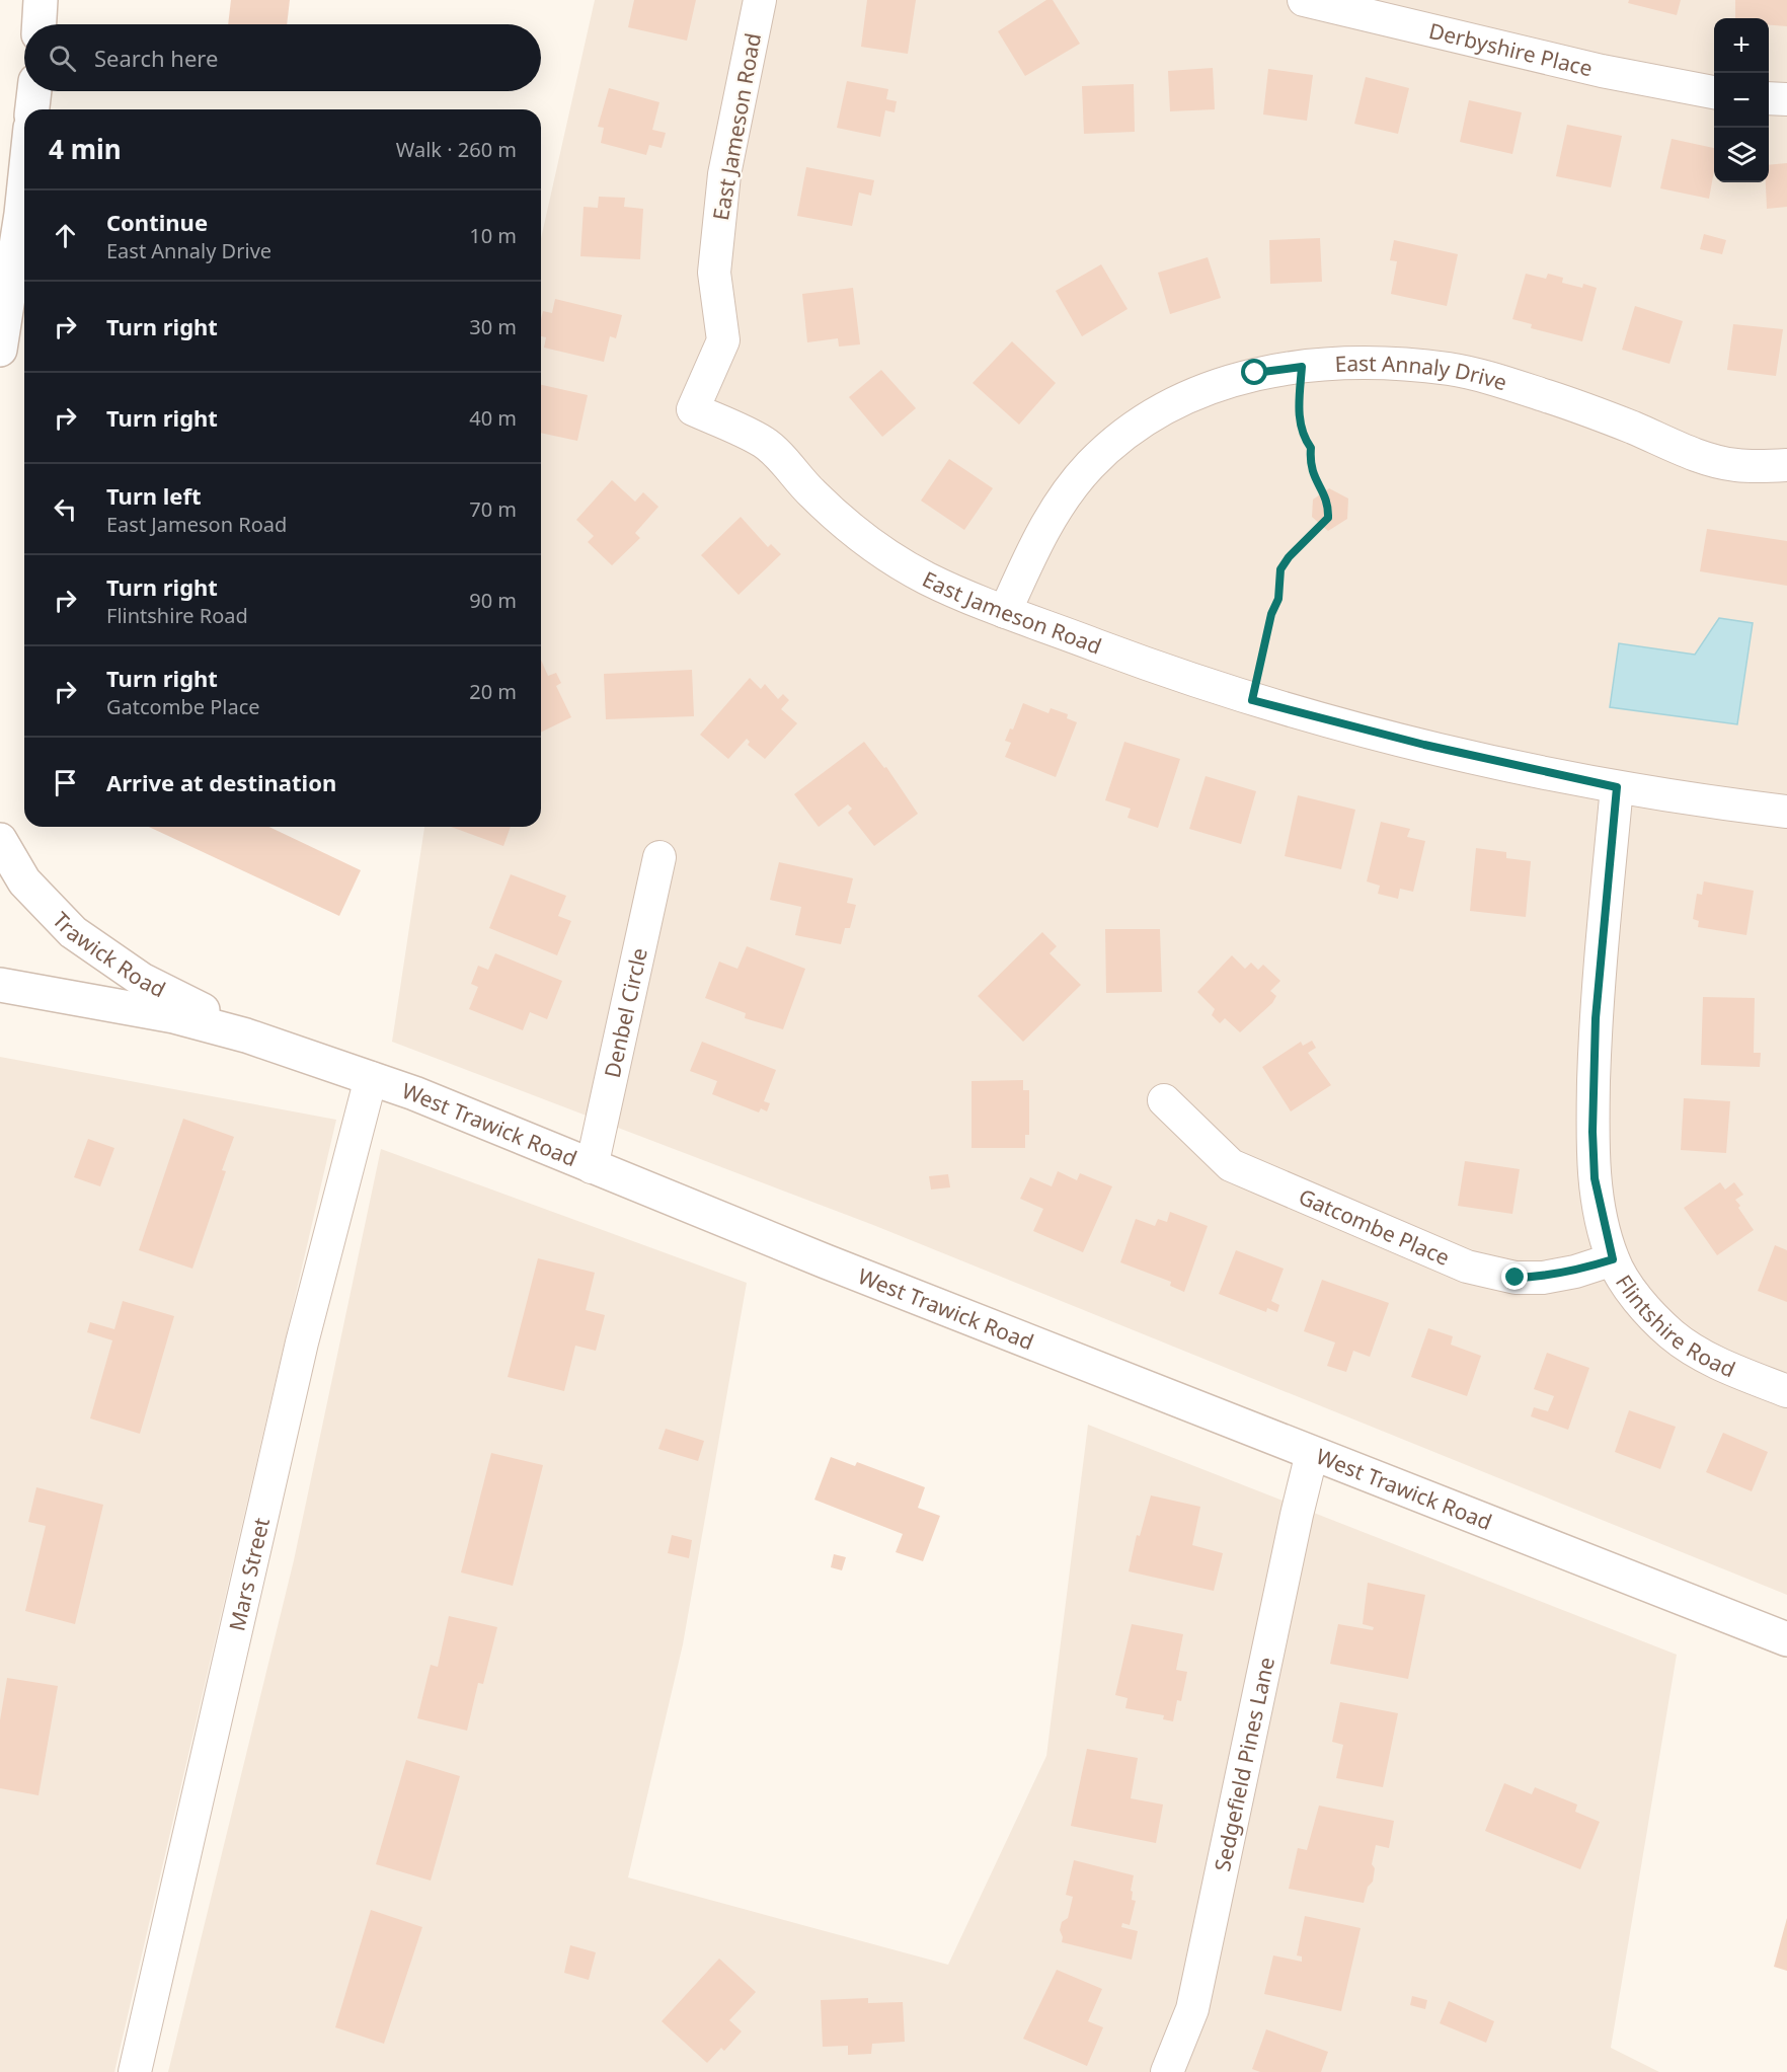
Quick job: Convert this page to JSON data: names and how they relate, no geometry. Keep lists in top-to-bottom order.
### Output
{
  "streets": {
    "street": [
      "Derbyshire Place",
      "East Jameson Road",
      "East Annaly Drive",
      "Trawick Road",
      "Denbel Circle",
      "West Trawick Road",
      "Gatcombe Place",
      "Flintshire Road",
      "Mars Street",
      "Sedgefield Pines Lane"
    ]
  },
  "crossings": [
    ["East Jameson Road", "East Annaly Drive"],
    ["East Jameson Road", "Flintshire Road"],
    ["Trawick Road", "West Trawick Road"],
    ["Denbel Circle", "West Trawick Road"],
    ["West Trawick Road", "Mars Street"],
    ["West Trawick Road", "Sedgefield Pines Lane"],
    ["Gatcombe Place", "Flintshire Road"]
  ],
  "page": {
    "map_buttons": ["+", "−"],
    "search": "Search here",
    "heading": ["4 min", "Walk · 260 m"],
    "list": [
      ["Continue", "East Annaly Drive", "10 m"],
      ["Turn right", "30 m"],
      ["Turn right", "40 m"],
      ["Turn left", "East Jameson Road", "70 m"],
      ["Turn right", "Flintshire Road", "90 m"],
      ["Turn right", "Gatcombe Place", "20 m"],
      "Arrive at destination"
    ]
  }
}
